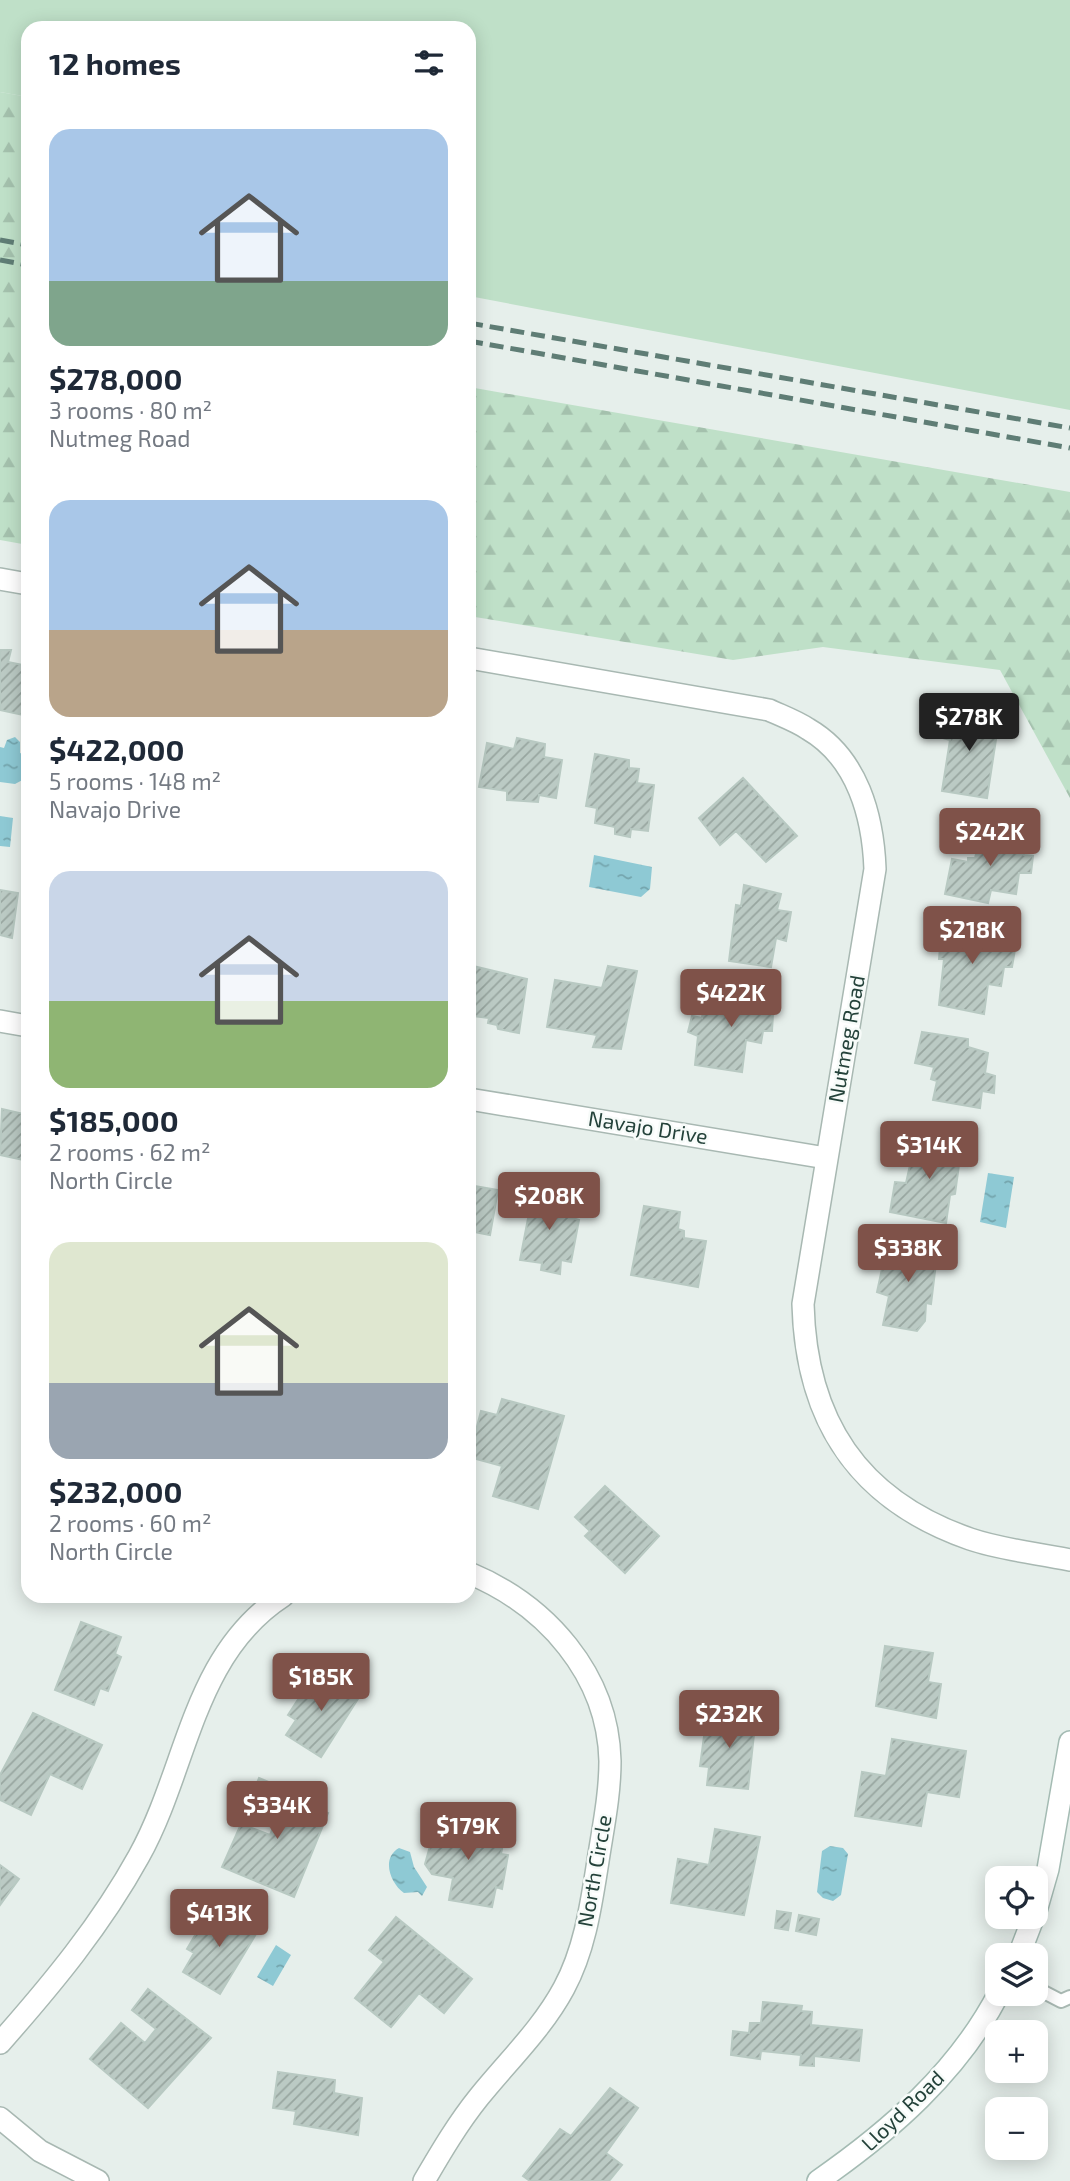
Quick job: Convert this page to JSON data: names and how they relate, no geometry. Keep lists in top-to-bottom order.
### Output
{
  "streets": {
    "street": [
      "Nutmeg Road",
      "Navajo Drive",
      "North Circle",
      "Lloyd Road"
    ]
  },
  "crossings": [
    ["Nutmeg Road", "Navajo Drive"]
  ],
  "page": {
    "heading": "12 homes",
    "list": [
      {
        "name": "$278,000",
        "note": "3 rooms · 80 m² · Nutmeg Road"
      },
      {
        "name": "$422,000",
        "note": "5 rooms · 148 m² · Navajo Drive"
      },
      {
        "name": "$185,000",
        "note": "2 rooms · 62 m² · North Circle"
      },
      {
        "name": "$232,000",
        "note": "2 rooms · 60 m² · North Circle"
      }
    ],
    "price": [
      "$278K",
      "$242K",
      "$218K",
      "$422K",
      "$314K",
      "$208K",
      "$338K",
      "$185K",
      "$232K",
      "$334K",
      "$179K",
      "$413K"
    ],
    "map_buttons": ["+", "−"]
  }
}
